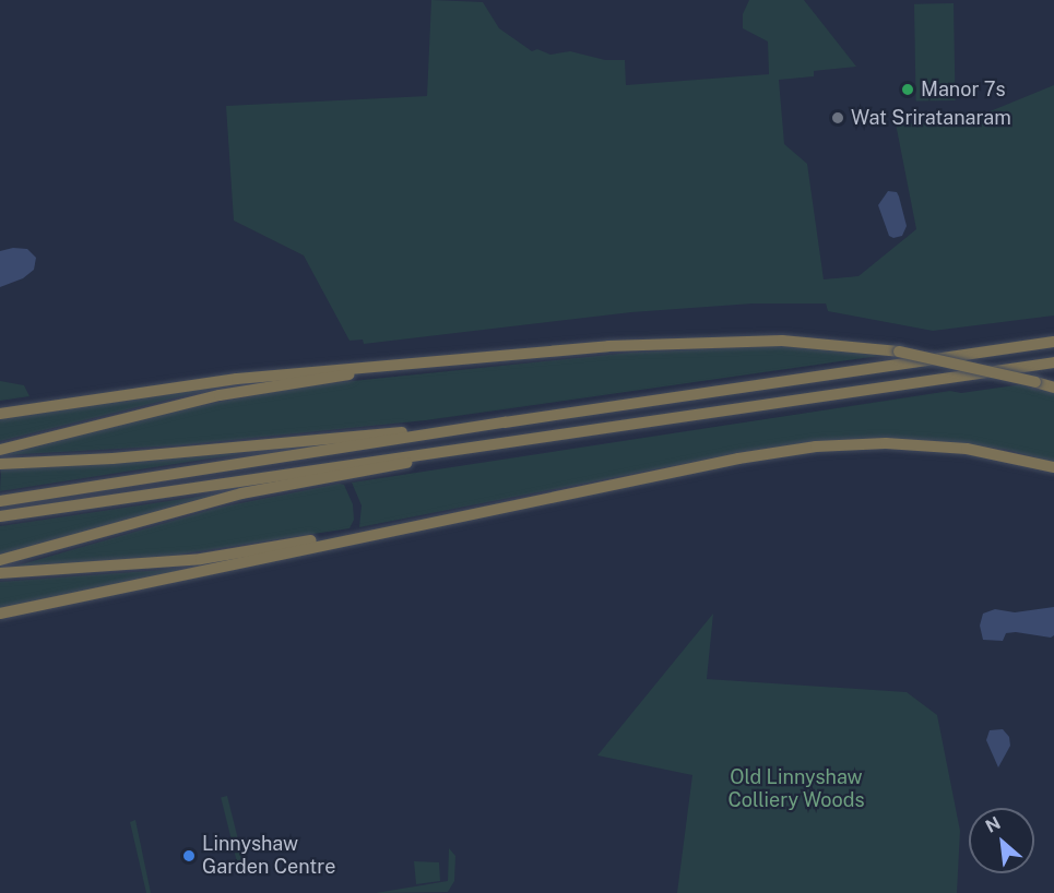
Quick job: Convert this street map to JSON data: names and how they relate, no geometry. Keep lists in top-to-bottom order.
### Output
{
  "parks": ["Old Linnyshaw Colliery Woods"],
  "places": ["Manor 7s", "Wat Sriratanaram", "Linnyshaw Garden Centre"],
  "north": "top left"
}
